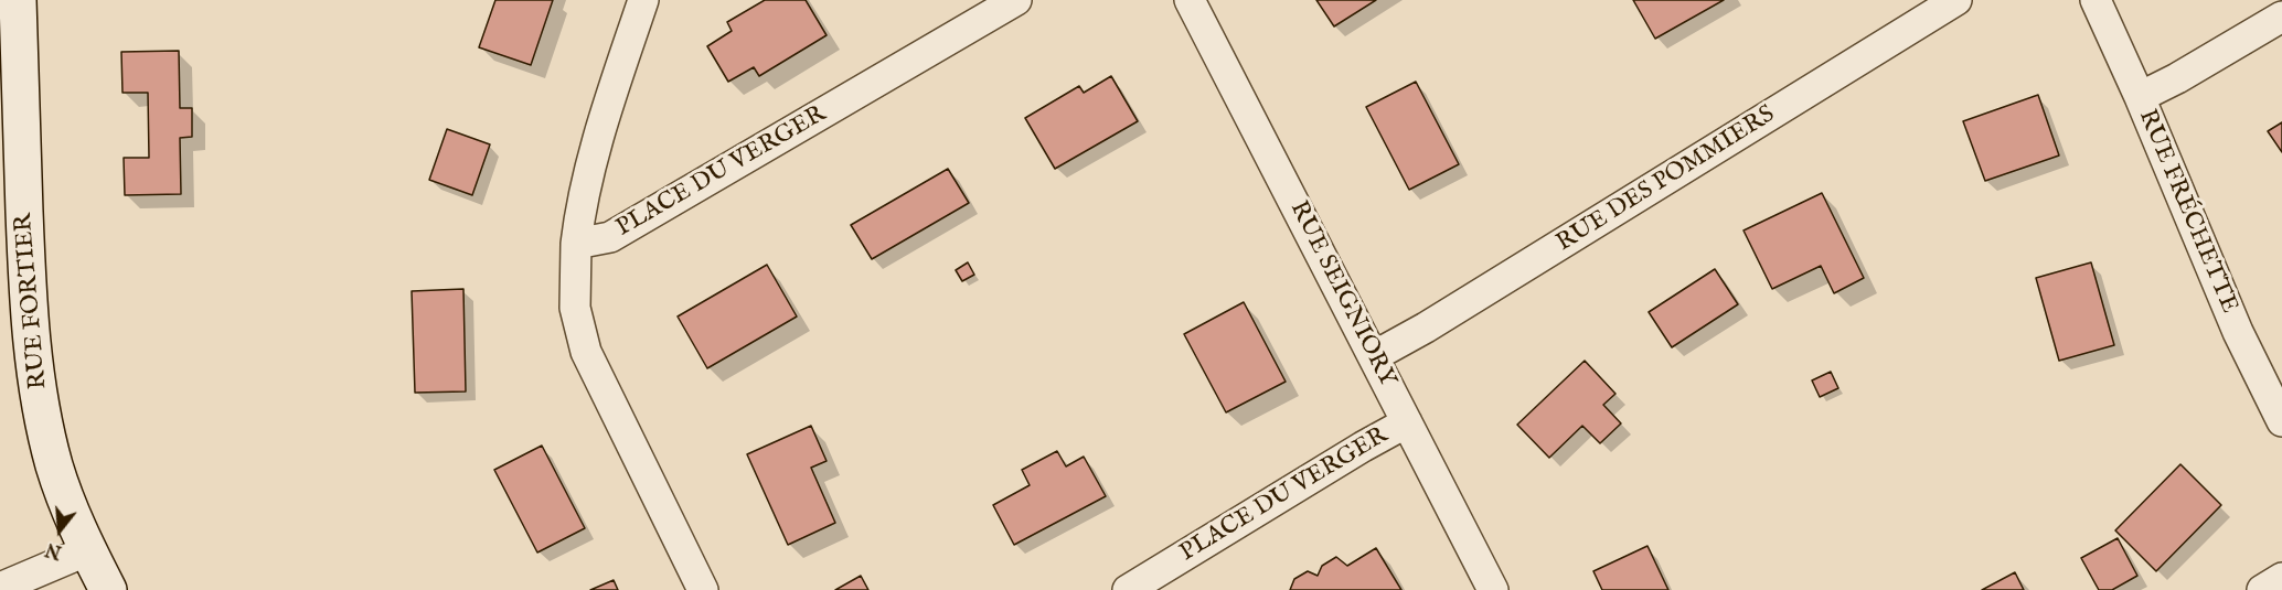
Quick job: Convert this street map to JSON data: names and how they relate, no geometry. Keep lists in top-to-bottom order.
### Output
{
  "streets": {
    "street": [
      "PLACE DU VERGER",
      "RUE DES POMMIERS",
      "RUE FRÉCHETTE",
      "RUE SEIGNIORY",
      "RUE FORTIER"
    ]
  },
  "crossings": [
    ["PLACE DU VERGER", "RUE SEIGNIORY"],
    ["RUE DES POMMIERS", "RUE SEIGNIORY"]
  ],
  "north": "bottom"
}
